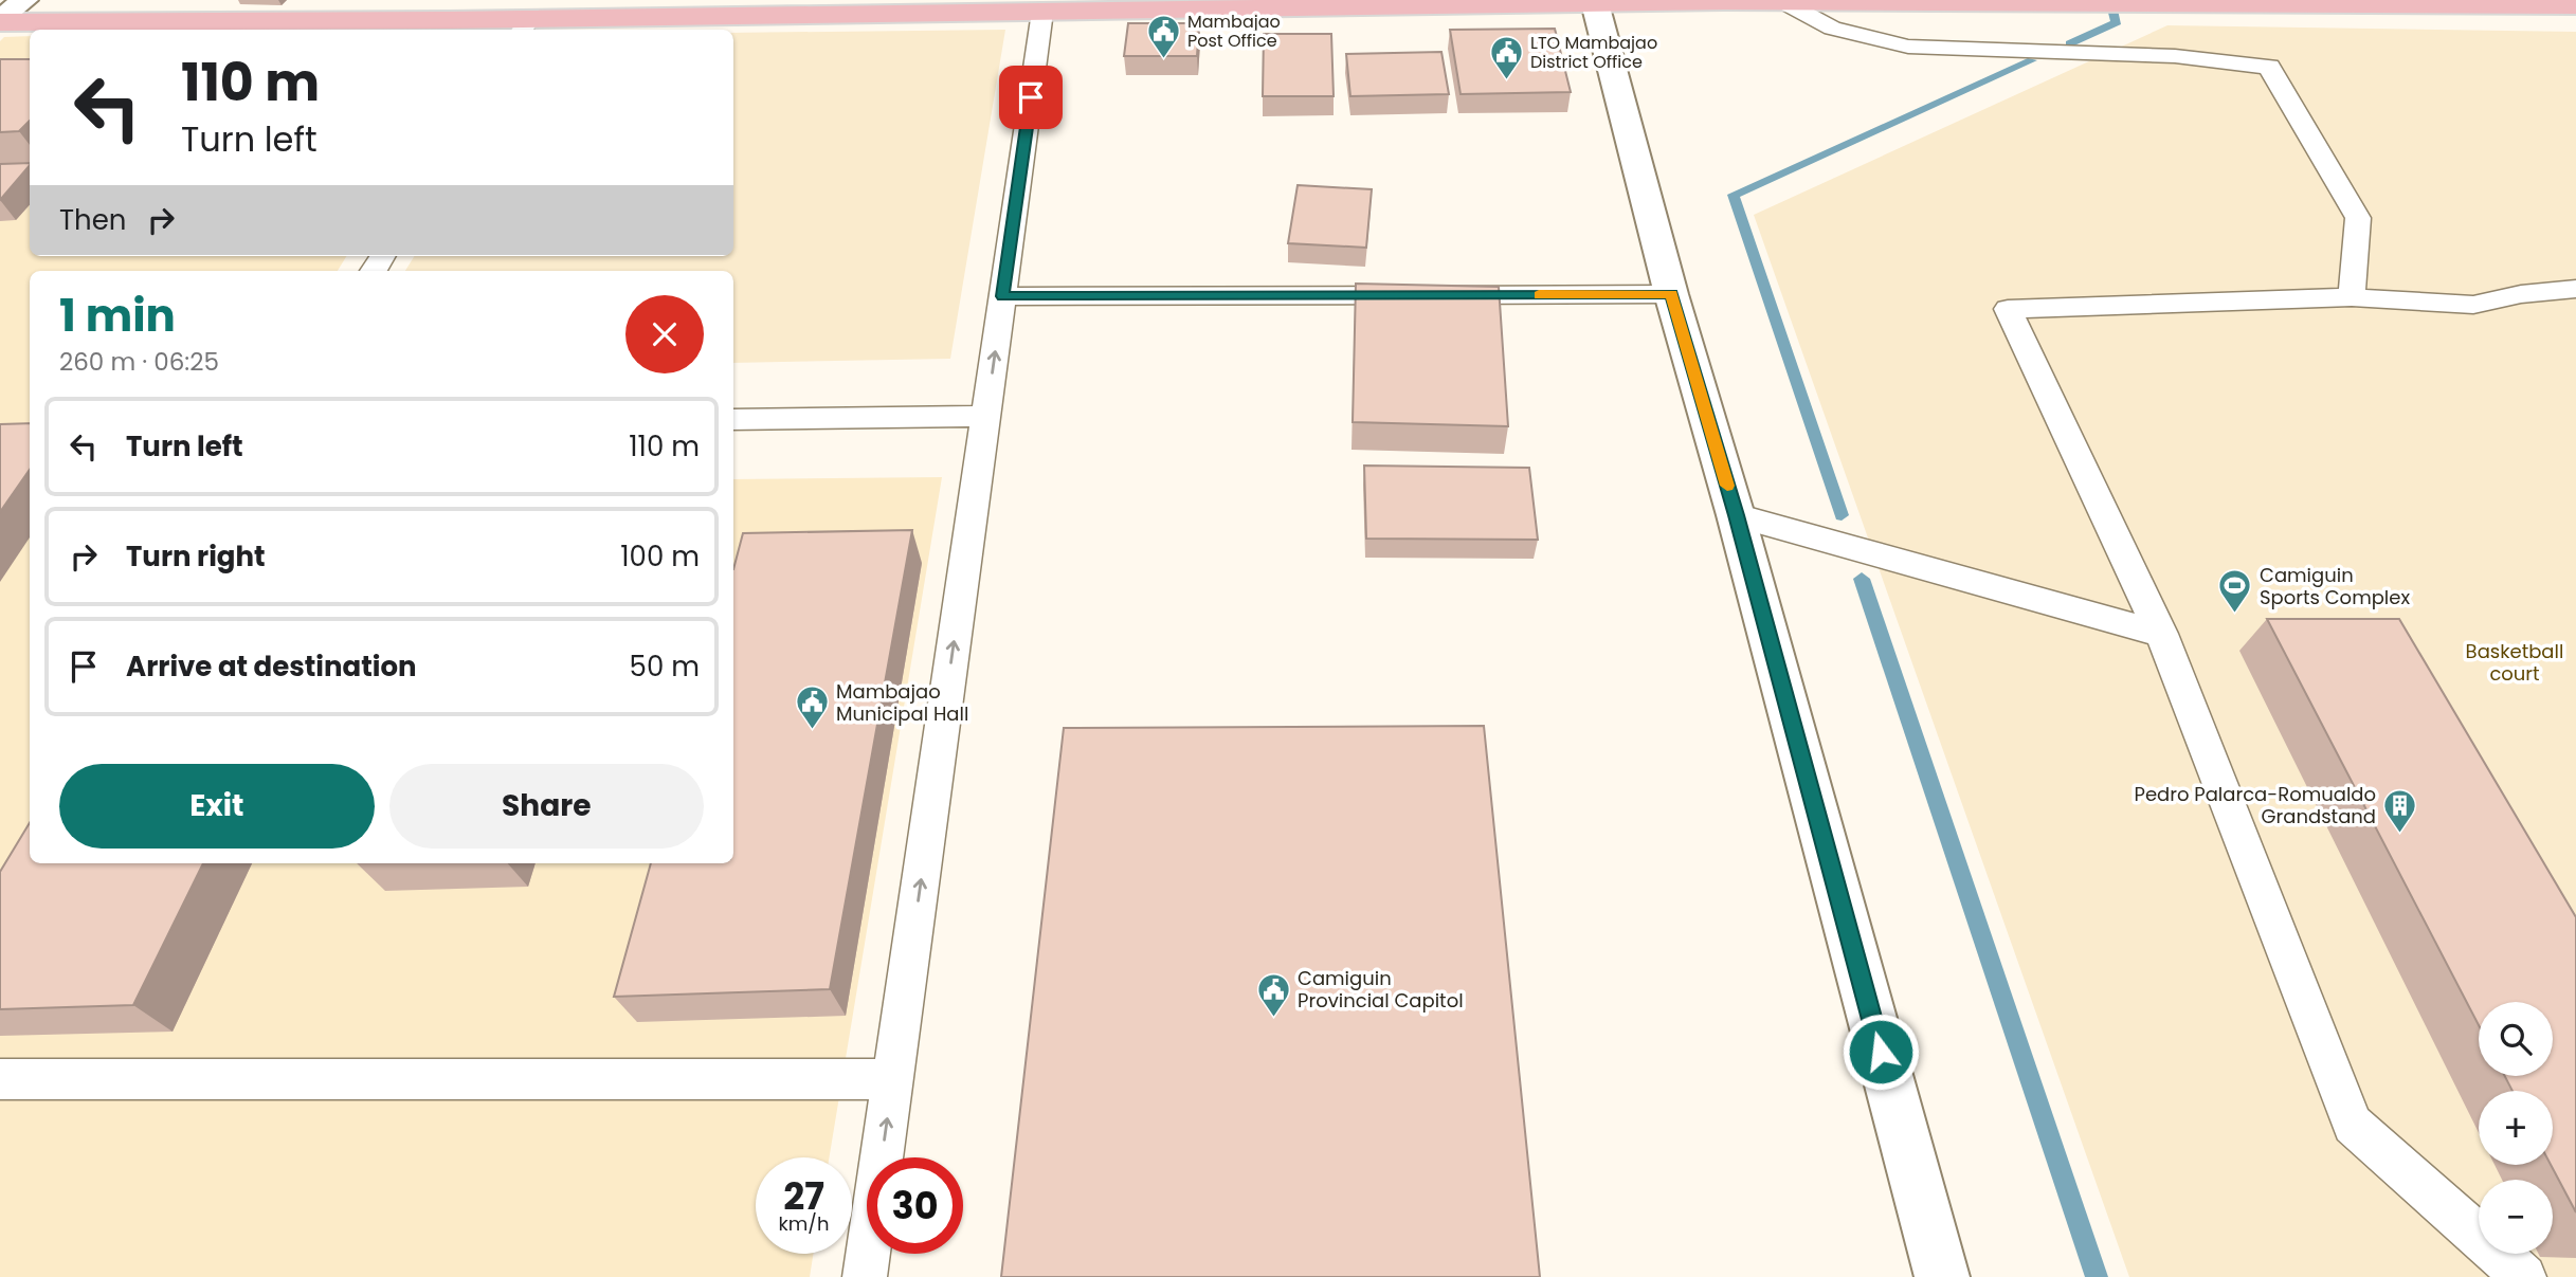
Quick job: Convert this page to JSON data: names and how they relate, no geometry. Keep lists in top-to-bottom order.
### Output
{
  "parks": ["Basketball court"],
  "places": {
    "public building": [
      "Mambajao Post Office",
      "LTO Mambajao District Office",
      "Mambajao Municipal Hall",
      "Camiguin Provincial Capitol"
    ],
    "sports": ["Camiguin Sports Complex"],
    "building": ["Pedro Palarca-Romualdo Grandstand"]
  },
  "page": {
    "turn": ["110 m", "Turn left"],
    "then": "Then",
    "heading": ["1 min", "260 m · 06:25"],
    "list": [
      {
        "name": "Turn left",
        "value": "110 m"
      },
      {
        "name": "Turn right",
        "value": "100 m"
      },
      {
        "name": "Arrive at destination",
        "value": "50 m"
      }
    ],
    "buttons": ["Exit", "Share"],
    "map_buttons": ["+", "−"],
    "speed": "27 km/h",
    "limit": "30"
  }
}
